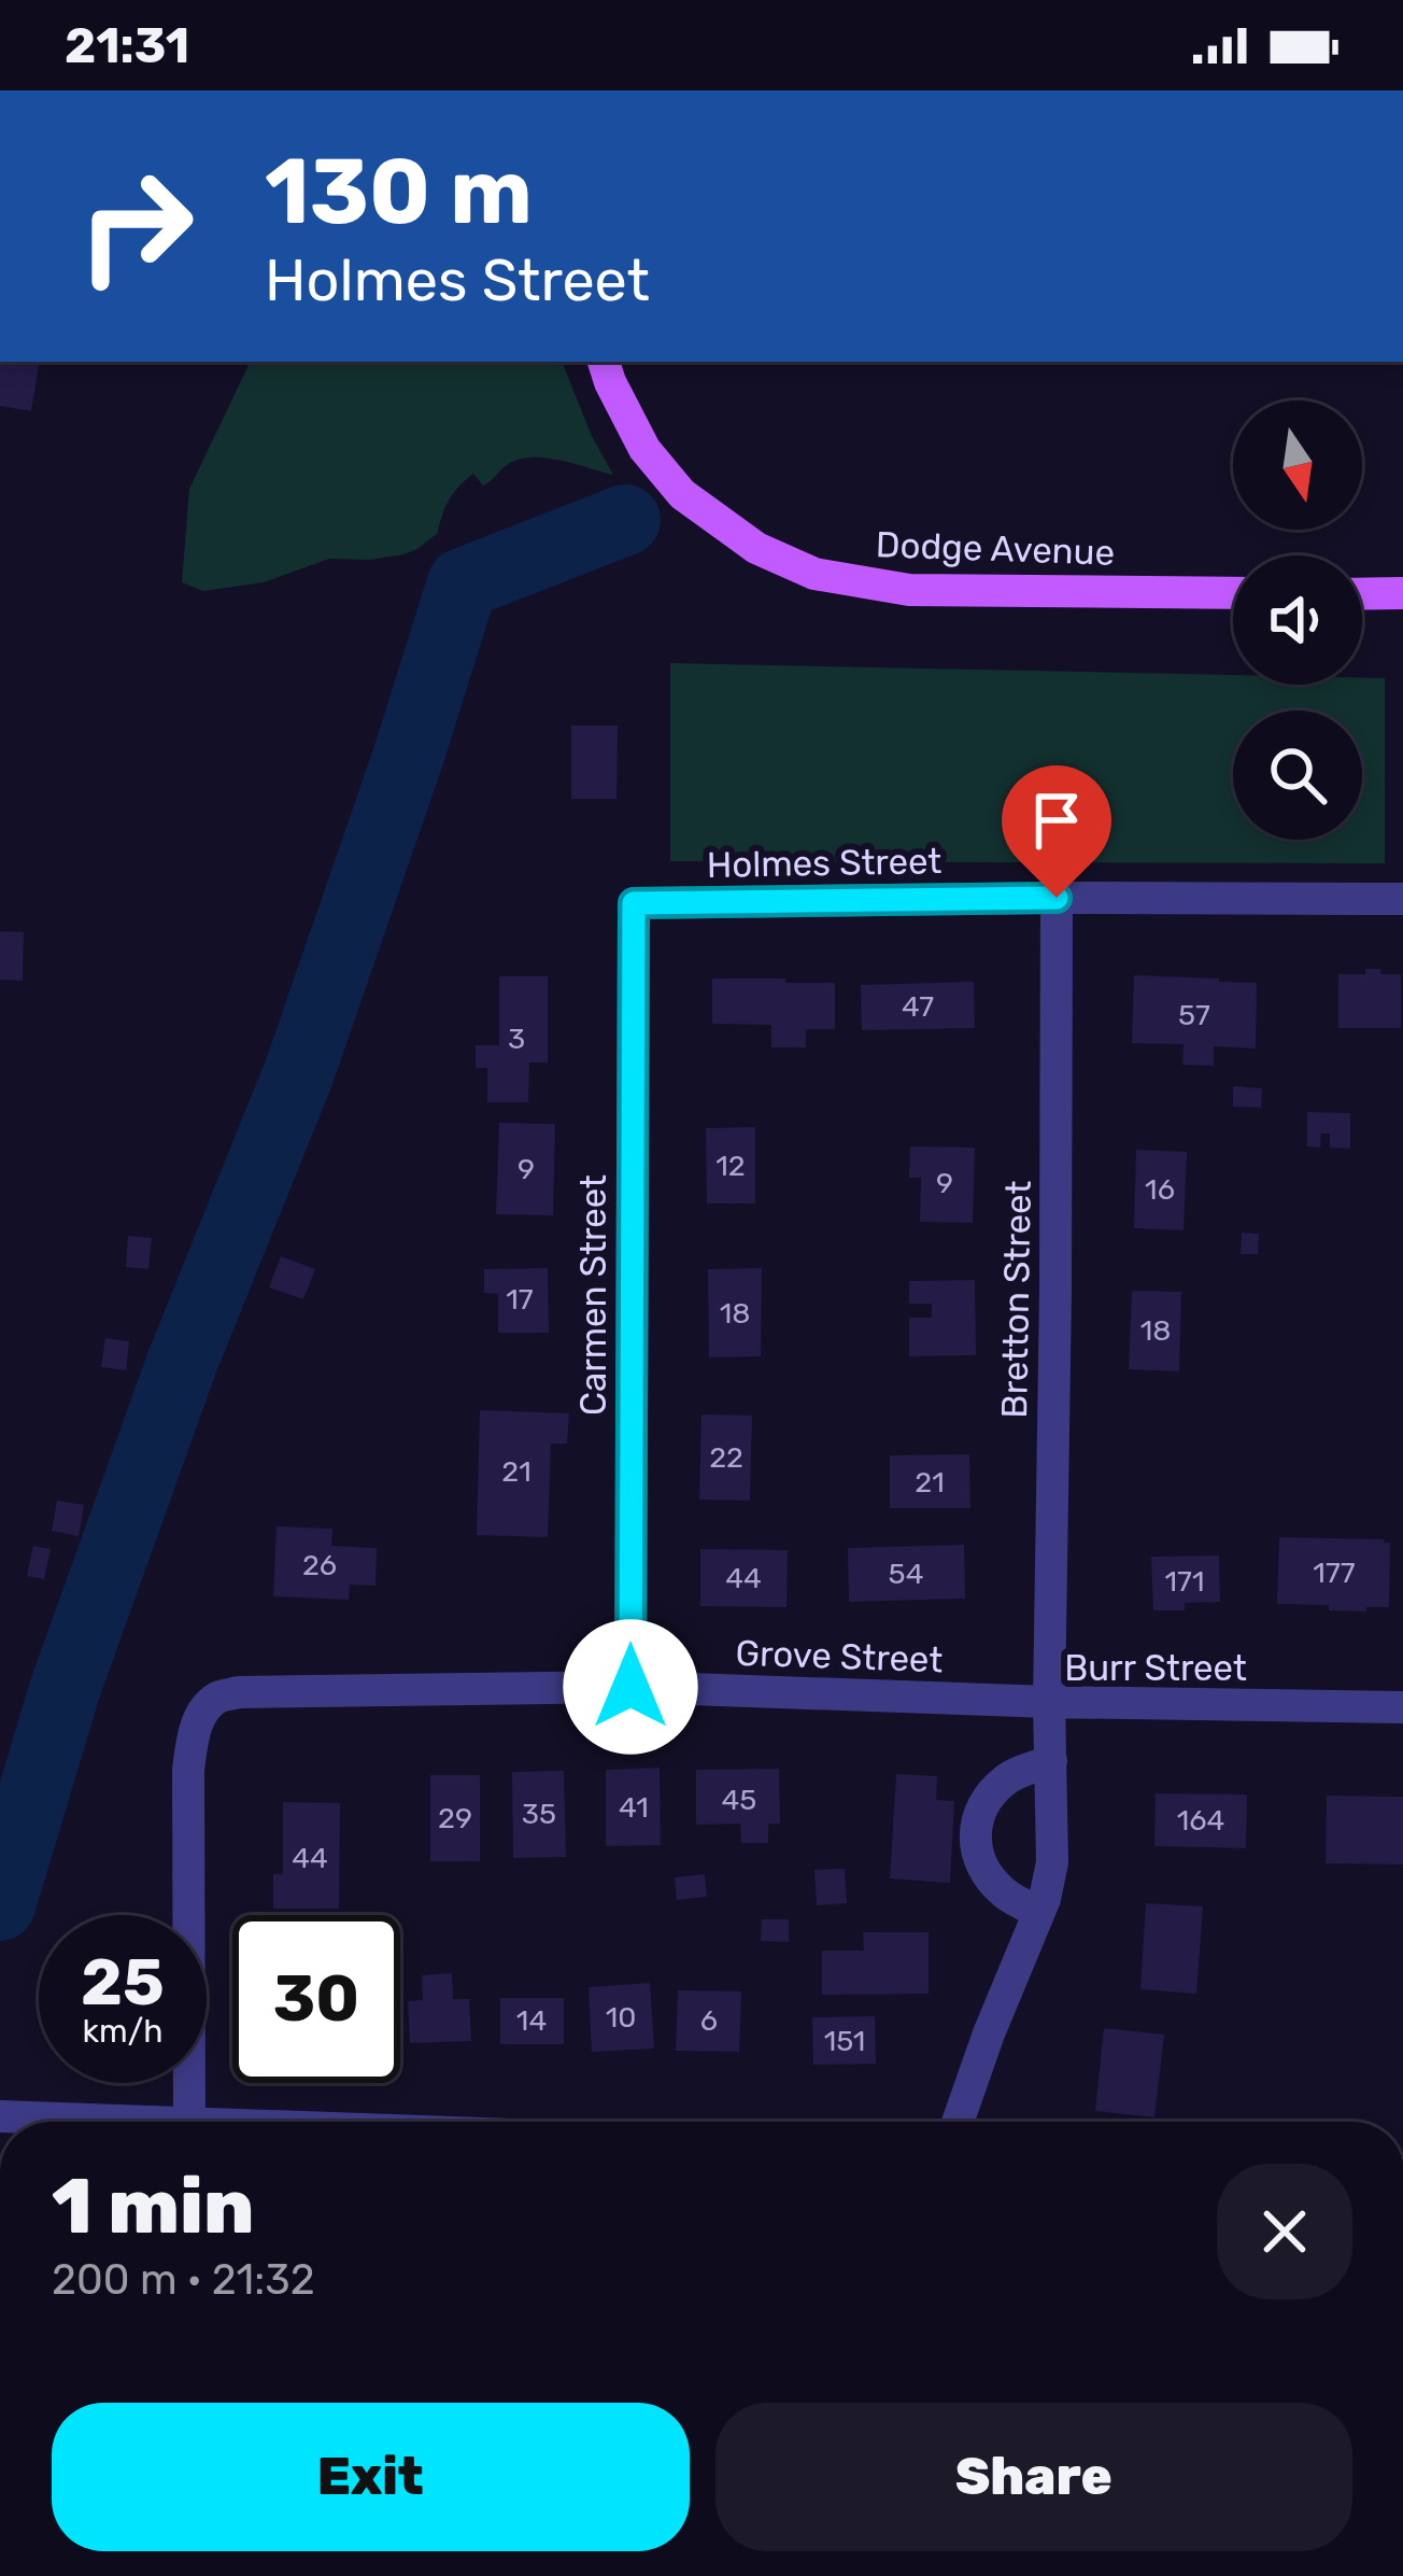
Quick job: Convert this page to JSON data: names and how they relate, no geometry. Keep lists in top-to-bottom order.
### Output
{
  "streets": {
    "main road": ["Dodge Avenue"],
    "street": [
      "Holmes Street",
      "Carmen Street",
      "Bretton Street",
      "Grove Street",
      "Burr Street"
    ]
  },
  "crossings": [
    ["Holmes Street", "Carmen Street"],
    ["Holmes Street", "Bretton Street"],
    ["Carmen Street", "Grove Street"],
    ["Bretton Street", "Grove Street"],
    ["Bretton Street", "Burr Street"],
    ["Grove Street", "Burr Street"]
  ],
  "house_numbers": [
    "47",
    "57",
    "3",
    "12",
    "9",
    "9",
    "16",
    "17",
    "18",
    "18",
    "22",
    "21",
    "21",
    "26",
    "177",
    "54",
    "44",
    "171",
    "45",
    "41",
    "35",
    "29",
    "164",
    "44",
    "10",
    "14",
    "6",
    "151"
  ],
  "north": "bottom",
  "page": {
    "status": "21:31",
    "turn": ["130 m", "Holmes Street"],
    "speed": "25 km/h",
    "limit": "30",
    "heading": ["1 min", "200 m · 21:32"],
    "buttons": ["Exit", "Share"]
  }
}
